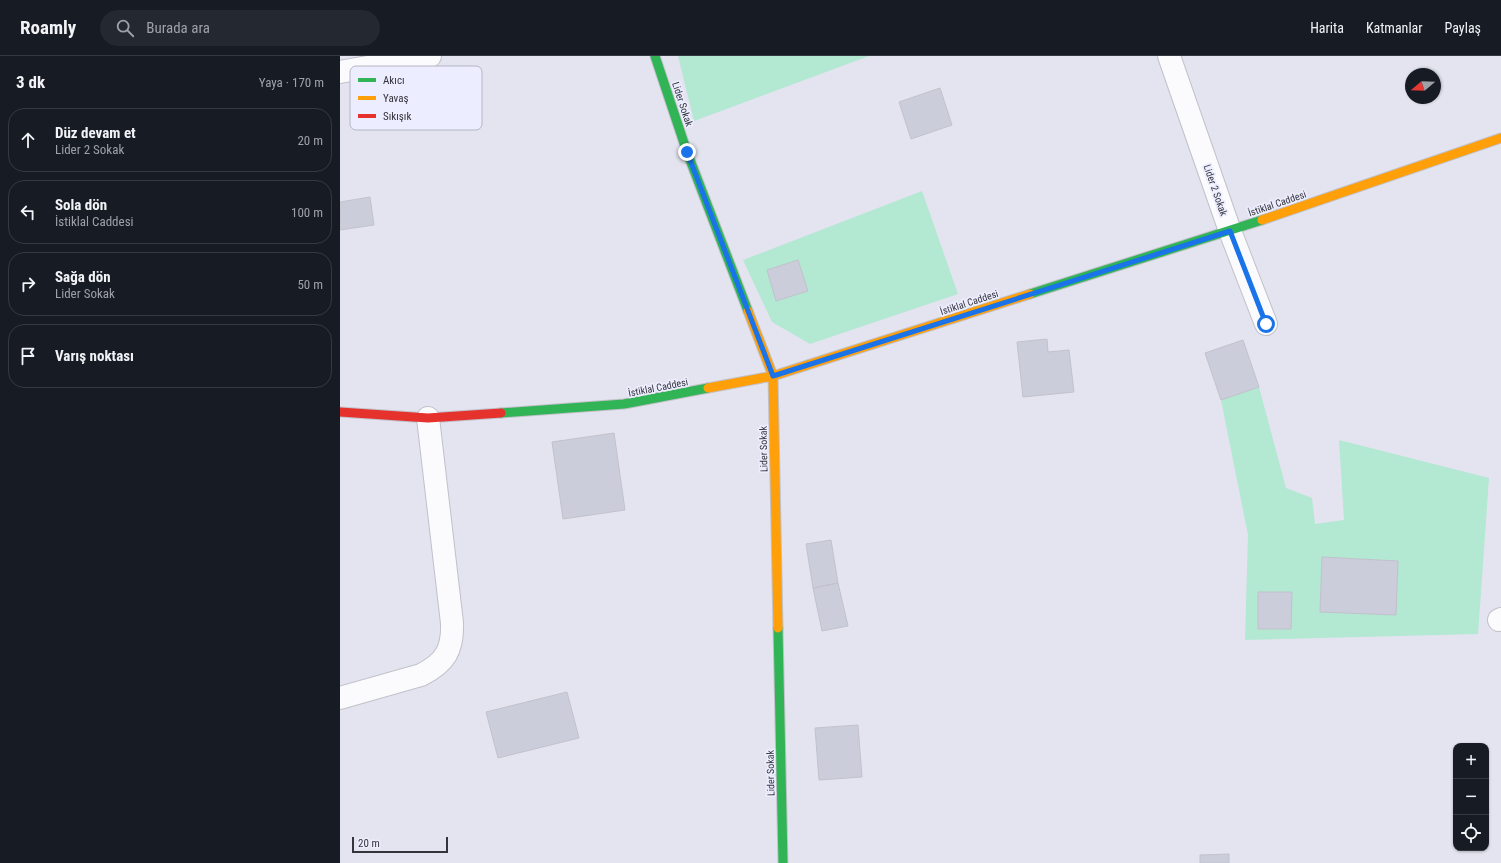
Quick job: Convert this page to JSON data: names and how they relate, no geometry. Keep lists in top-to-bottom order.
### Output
{
  "streets": {
    "street": ["Lider Sokak", "Lider 2 Sokak", "İstiklal Caddesi"]
  },
  "crossings": [
    ["Lider Sokak", "İstiklal Caddesi"],
    ["Lider 2 Sokak", "İstiklal Caddesi"]
  ],
  "legend": ["Akıcı", "Yavaş", "Sıkışık"],
  "scale_bar": "20 m",
  "north": "left",
  "page": {
    "header": "Roamly",
    "search": "Burada ara",
    "nav": ["Harita", "Katmanlar", "Paylaş"],
    "heading": ["3 dk", "Yaya · 170 m"],
    "list": [
      ["Düz devam et", "Lider 2 Sokak", "20 m"],
      ["Sola dön", "İstiklal Caddesi", "100 m"],
      ["Sağa dön", "Lider Sokak", "50 m"],
      "Varış noktası"
    ],
    "map_buttons": ["+", "−"],
    "scale": "20 m"
  }
}
